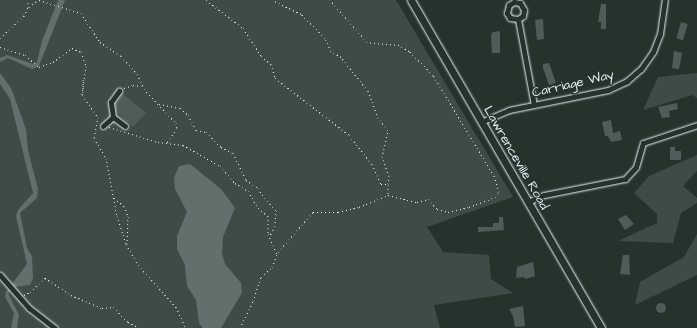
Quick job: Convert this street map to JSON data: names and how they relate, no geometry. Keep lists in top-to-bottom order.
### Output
{
  "streets": {
    "highway": ["Lawrenceville Road"],
    "street": ["Carriage Way"]
  },
  "crossings": [
    ["Carriage Way", "Lawrenceville Road"]
  ]
}
